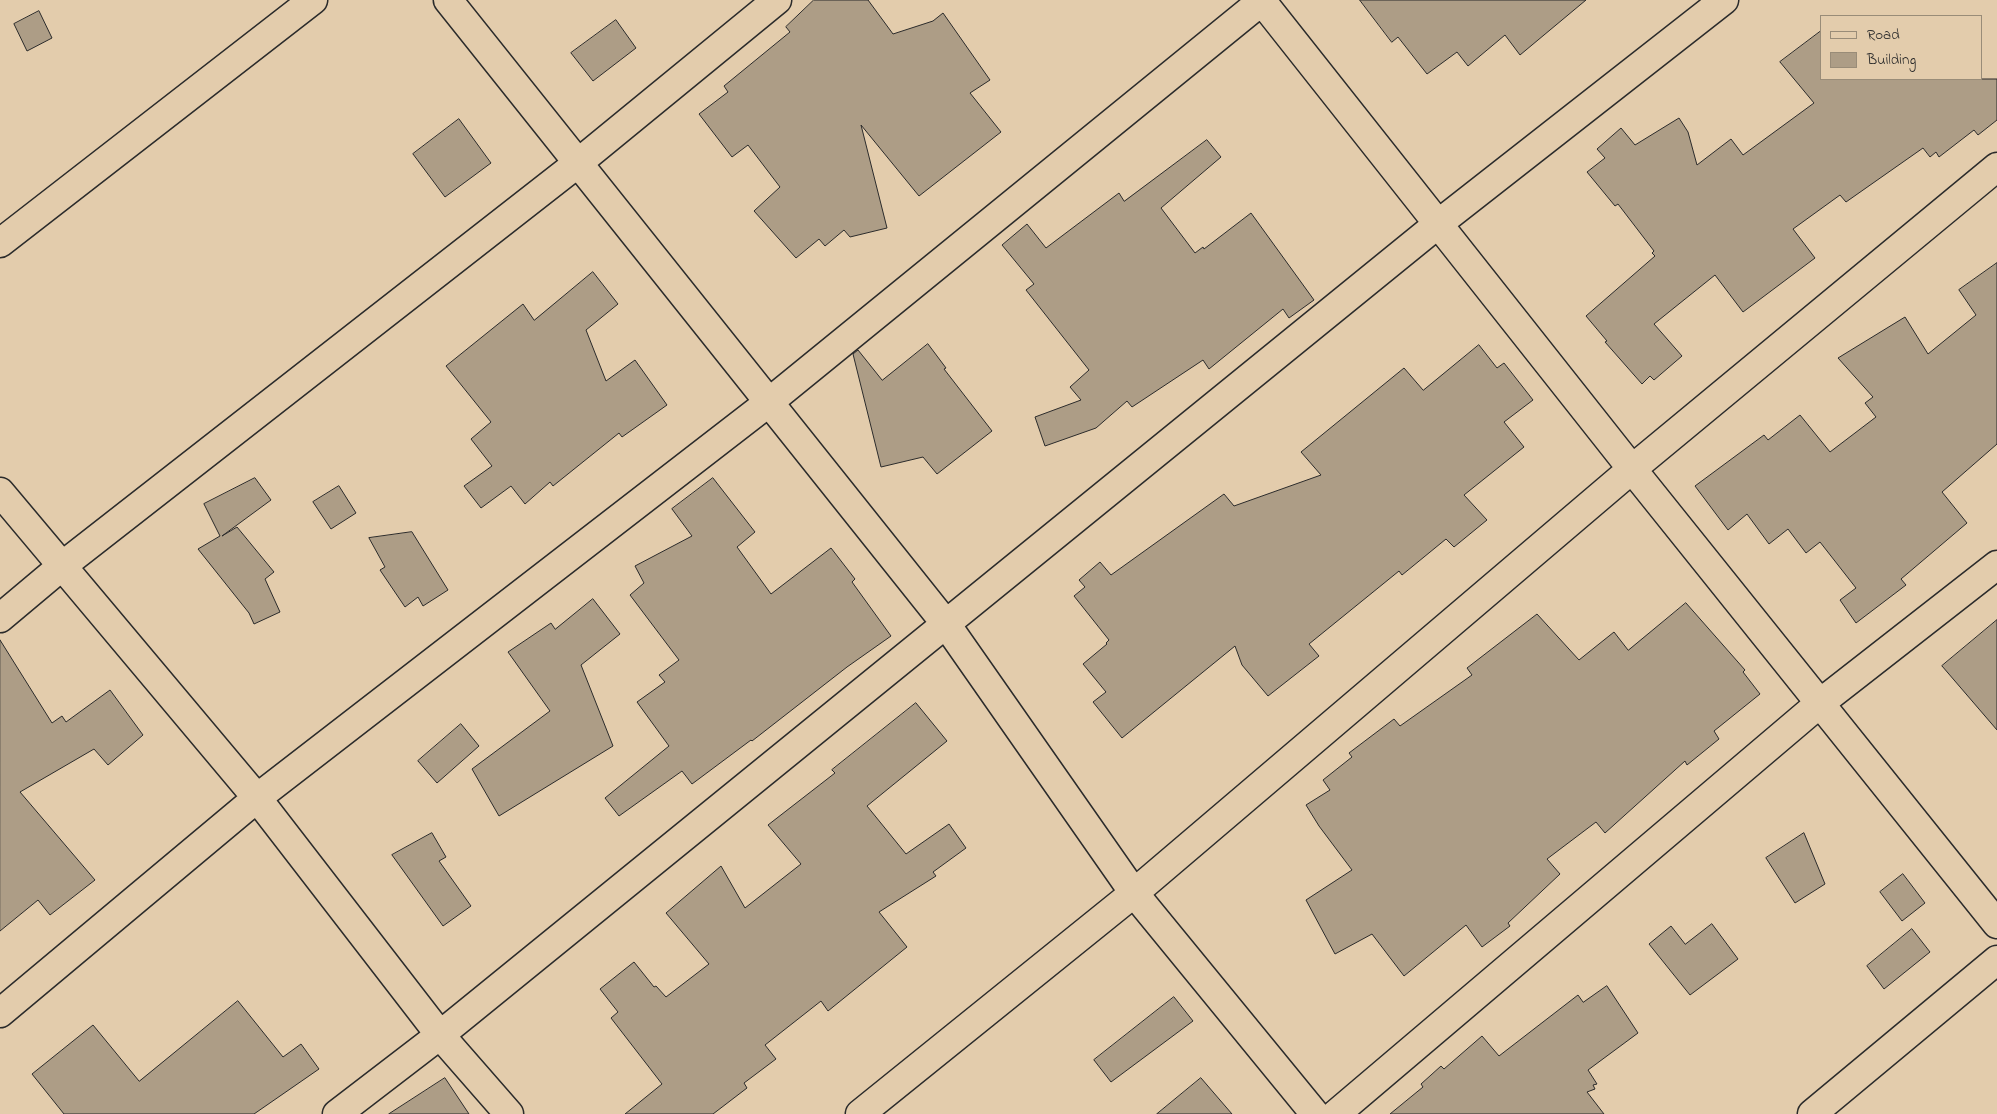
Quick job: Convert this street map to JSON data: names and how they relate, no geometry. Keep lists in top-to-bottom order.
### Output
{
  "legend": ["Road", "Building"]
}
